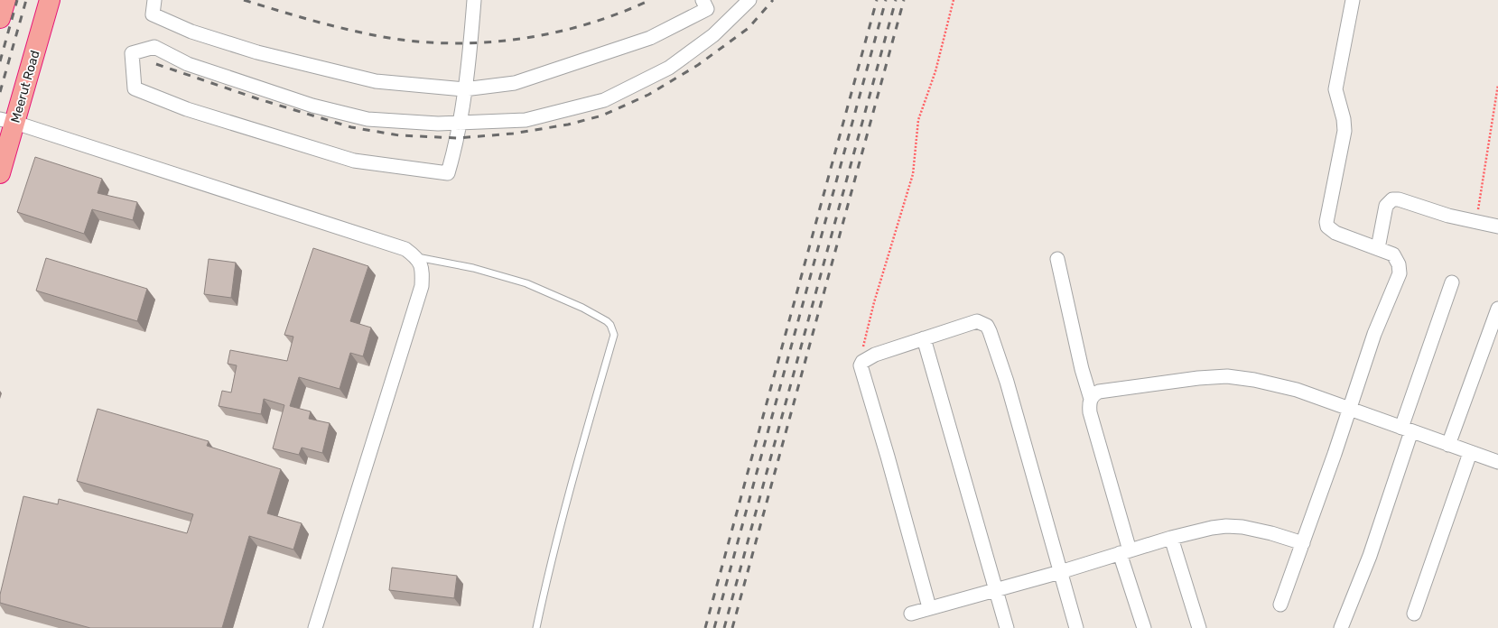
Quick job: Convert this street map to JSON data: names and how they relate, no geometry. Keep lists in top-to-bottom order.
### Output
{
  "streets": {
    "highway": ["Meerut Road"]
  }
}
